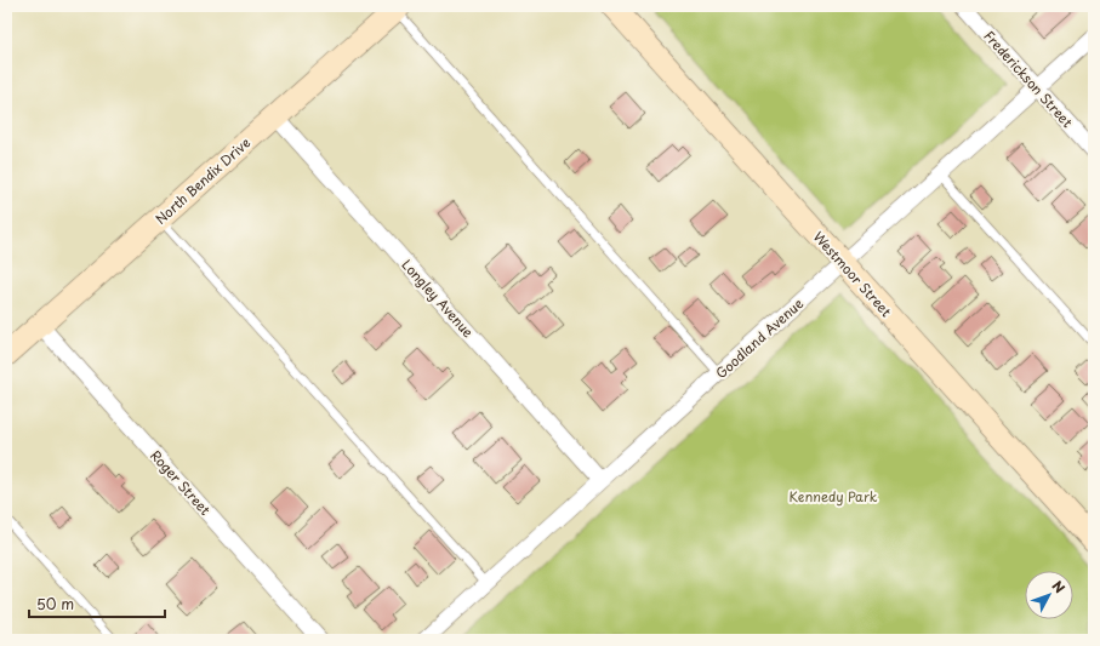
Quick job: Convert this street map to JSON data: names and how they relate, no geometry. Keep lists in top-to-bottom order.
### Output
{
  "streets": {
    "street": [
      "Frederickson Street",
      "North Bendix Drive",
      "Westmoor Street",
      "Longley Avenue",
      "Goodland Avenue",
      "Roger Street"
    ]
  },
  "crossings": [
    ["Frederickson Street", "Goodland Avenue"],
    ["North Bendix Drive", "Longley Avenue"],
    ["North Bendix Drive", "Roger Street"],
    ["Westmoor Street", "Goodland Avenue"],
    ["Longley Avenue", "Goodland Avenue"]
  ],
  "parks": ["Kennedy Park"],
  "scale_bar": "50 m",
  "north": "top right"
}
